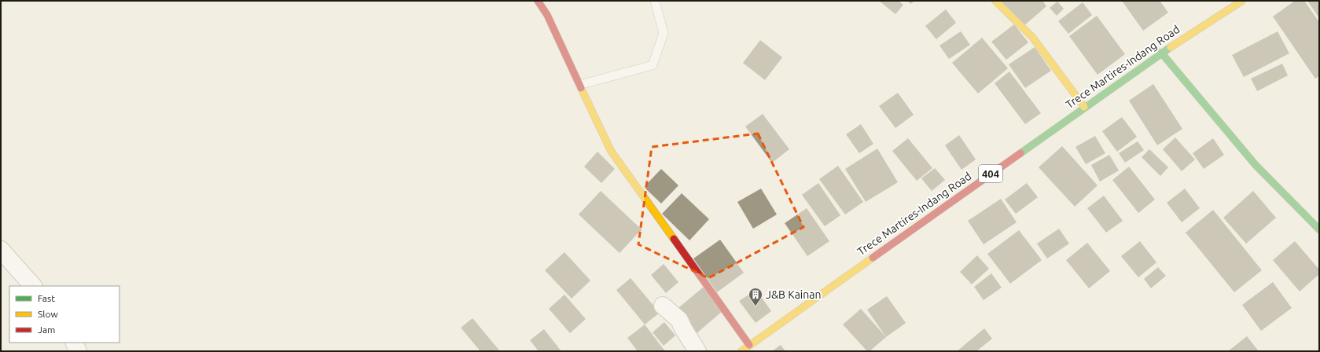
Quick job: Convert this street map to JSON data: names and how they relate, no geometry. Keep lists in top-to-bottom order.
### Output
{
  "streets": {
    "street": ["Trece Martires-Indang Road", "404"]
  },
  "places": {
    "building": ["J&B Kainan"]
  },
  "legend": ["Fast", "Slow", "Jam"]
}
